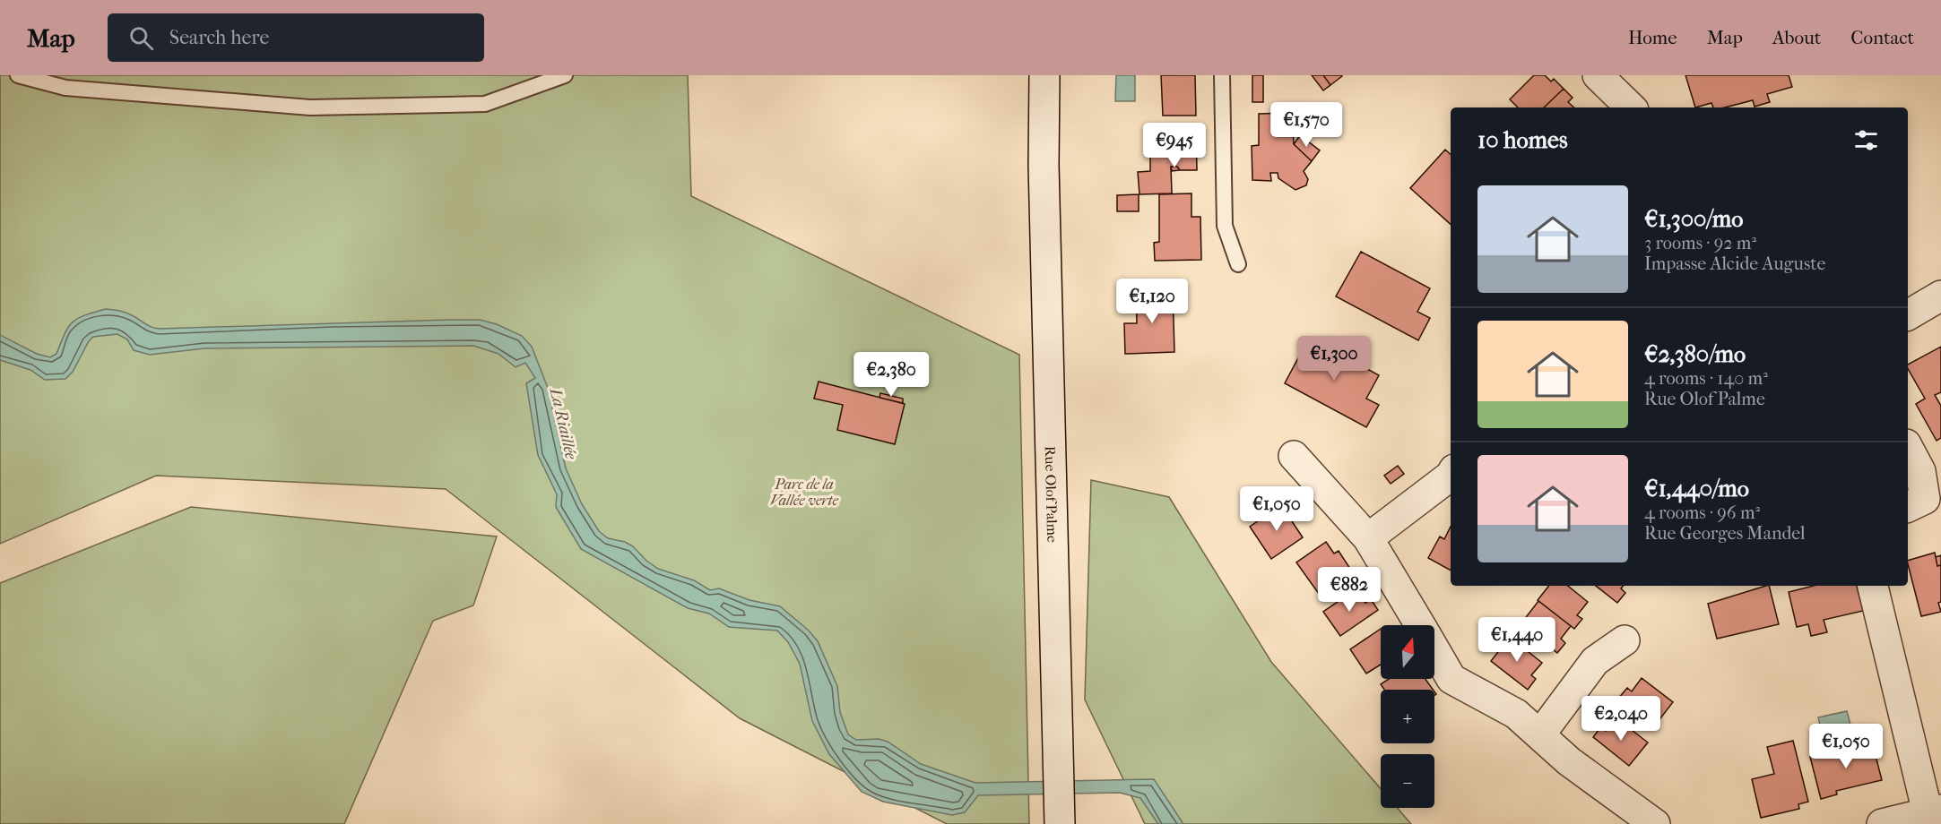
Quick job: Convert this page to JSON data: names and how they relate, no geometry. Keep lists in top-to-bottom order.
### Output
{
  "streets": {
    "street": ["Rue Olof Palme"]
  },
  "water": ["La Riaillée"],
  "parks": ["Parc de la Vallée verte"],
  "north": "top",
  "page": {
    "header": "Map",
    "search": "Search here",
    "nav": [
      "Home",
      "Map",
      "About",
      "Contact"
    ],
    "price": [
      "€1,570",
      "€945",
      "€1,120",
      "€1,300",
      "€2,380",
      "€1,050",
      "€882",
      "€1,440",
      "€2,040",
      "€1,050"
    ],
    "heading": "10 homes",
    "list": [
      {
        "name": "€1,300/mo",
        "note": "3 rooms · 92 m² · Impasse Alcide Auguste"
      },
      {
        "name": "€2,380/mo",
        "note": "4 rooms · 140 m² · Rue Olof Palme"
      },
      {
        "name": "€1,440/mo",
        "note": "4 rooms · 96 m² · Rue Georges Mandel"
      }
    ],
    "map_buttons": ["+", "−"]
  }
}
